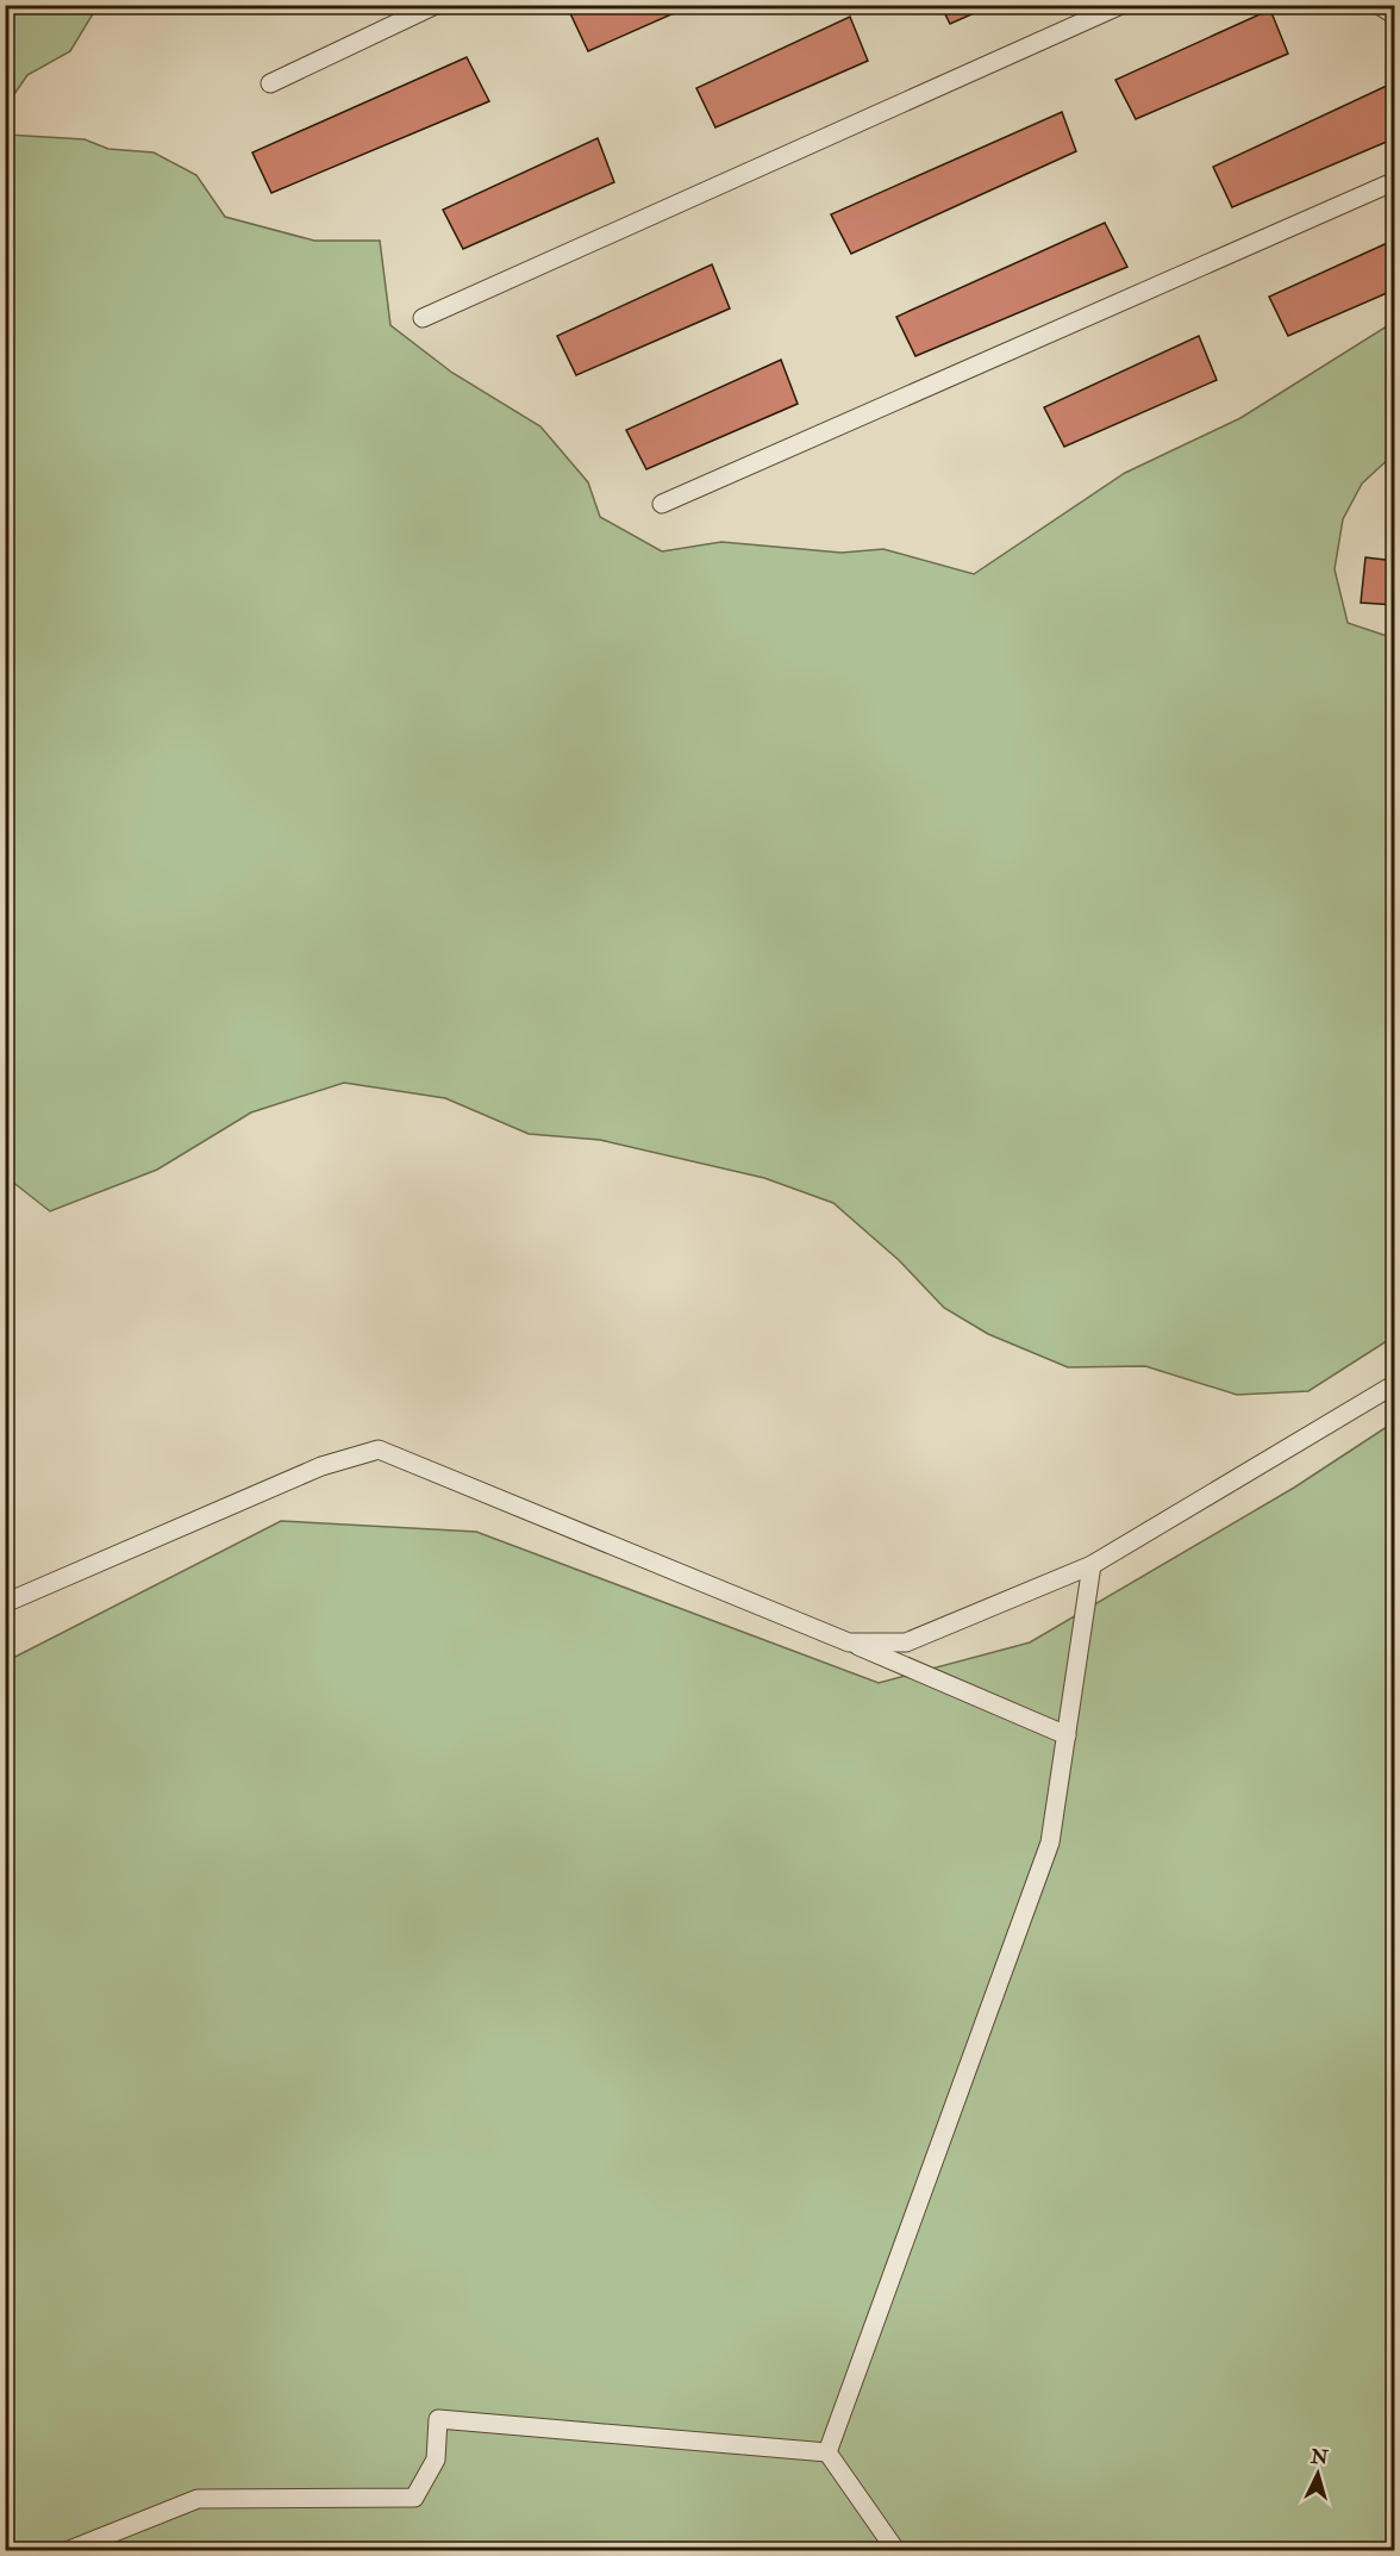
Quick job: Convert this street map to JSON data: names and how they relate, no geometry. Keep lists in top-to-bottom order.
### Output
{
  "north": "top"
}
